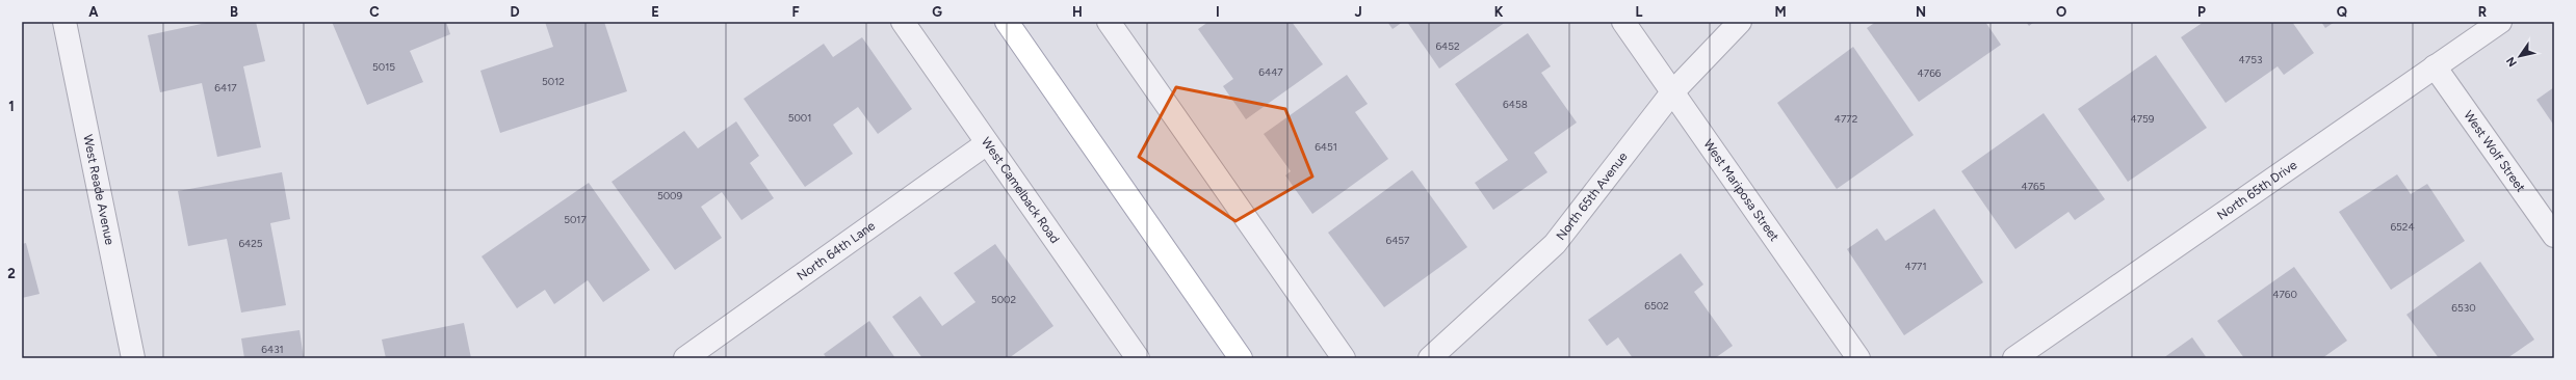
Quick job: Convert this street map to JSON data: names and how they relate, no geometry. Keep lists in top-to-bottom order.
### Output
{
  "streets": {
    "street": [
      "West Wolf Street",
      "West Reade Avenue",
      "West Camelback Road",
      "West Mariposa Street",
      "North 65th Drive",
      "North 65th Avenue",
      "North 64th Lane"
    ]
  },
  "crossings": [
    ["West Wolf Street", "North 65th Drive"],
    ["West Camelback Road", "North 64th Lane"],
    ["West Mariposa Street", "North 65th Avenue"]
  ],
  "house_numbers": [
    "6452",
    "4753",
    "5015",
    "6447",
    "4766",
    "5012",
    "6417",
    "6458",
    "5001",
    "4772",
    "4759",
    "6451",
    "4765",
    "5009",
    "5017",
    "6524",
    "6457",
    "6425",
    "4771",
    "4760",
    "5002",
    "6502",
    "6530",
    "6431"
  ],
  "north": "bottom left",
  "grid": {
    "columns": [
      "A",
      "B",
      "C",
      "D",
      "E",
      "F",
      "G",
      "H",
      "I",
      "J",
      "K",
      "L",
      "M",
      "N",
      "O",
      "P",
      "Q",
      "R"
    ],
    "rows": ["1", "2"]
  }
}
